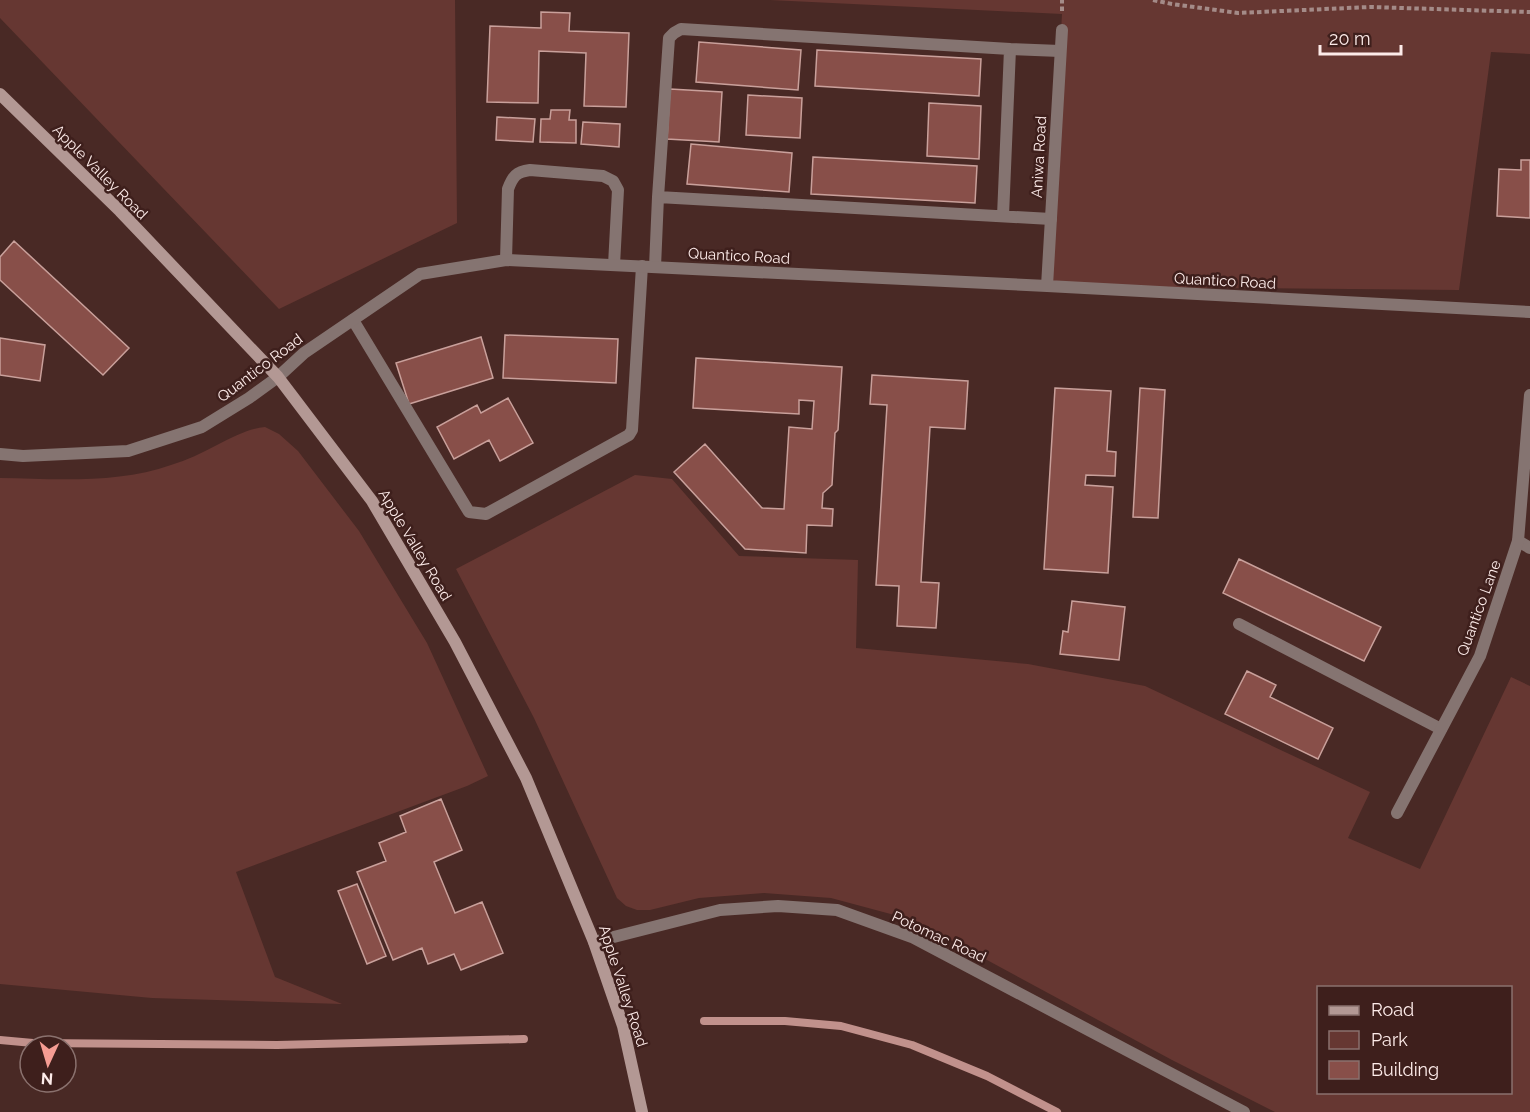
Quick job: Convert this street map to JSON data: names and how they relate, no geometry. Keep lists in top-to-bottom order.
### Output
{
  "streets": {
    "main road": ["Apple Valley Road"],
    "street": [
      "Aniwa Road",
      "Quantico Road",
      "Quantico Lane",
      "Potomac Road"
    ]
  },
  "crossings": [
    ["Aniwa Road", "Quantico Road"],
    ["Apple Valley Road", "Quantico Road"],
    ["Apple Valley Road", "Potomac Road"]
  ],
  "legend": ["Road", "Park", "Building"],
  "scale_bar": "20 m",
  "north": "bottom"
}
